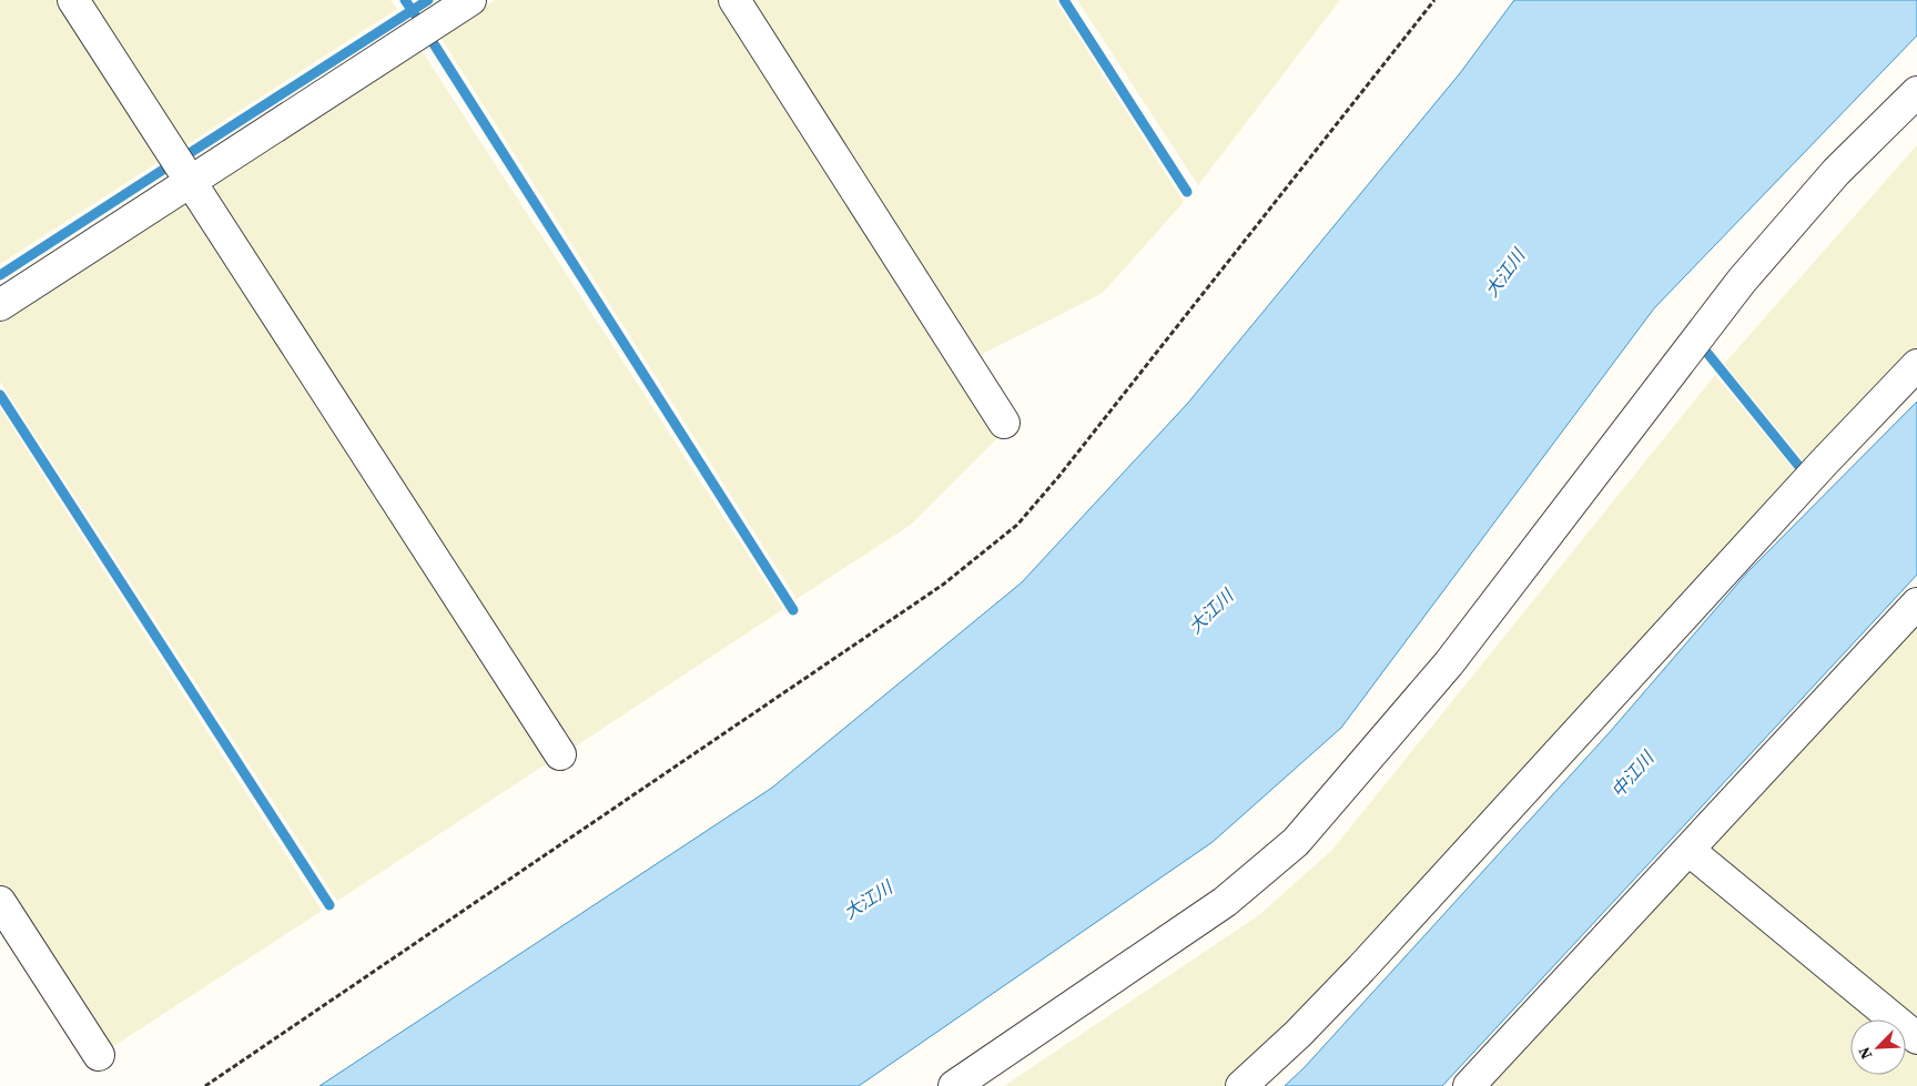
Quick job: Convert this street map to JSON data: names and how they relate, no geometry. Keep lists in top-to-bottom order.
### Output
{
  "water": ["大江川", "中江川"],
  "north": "bottom left"
}
